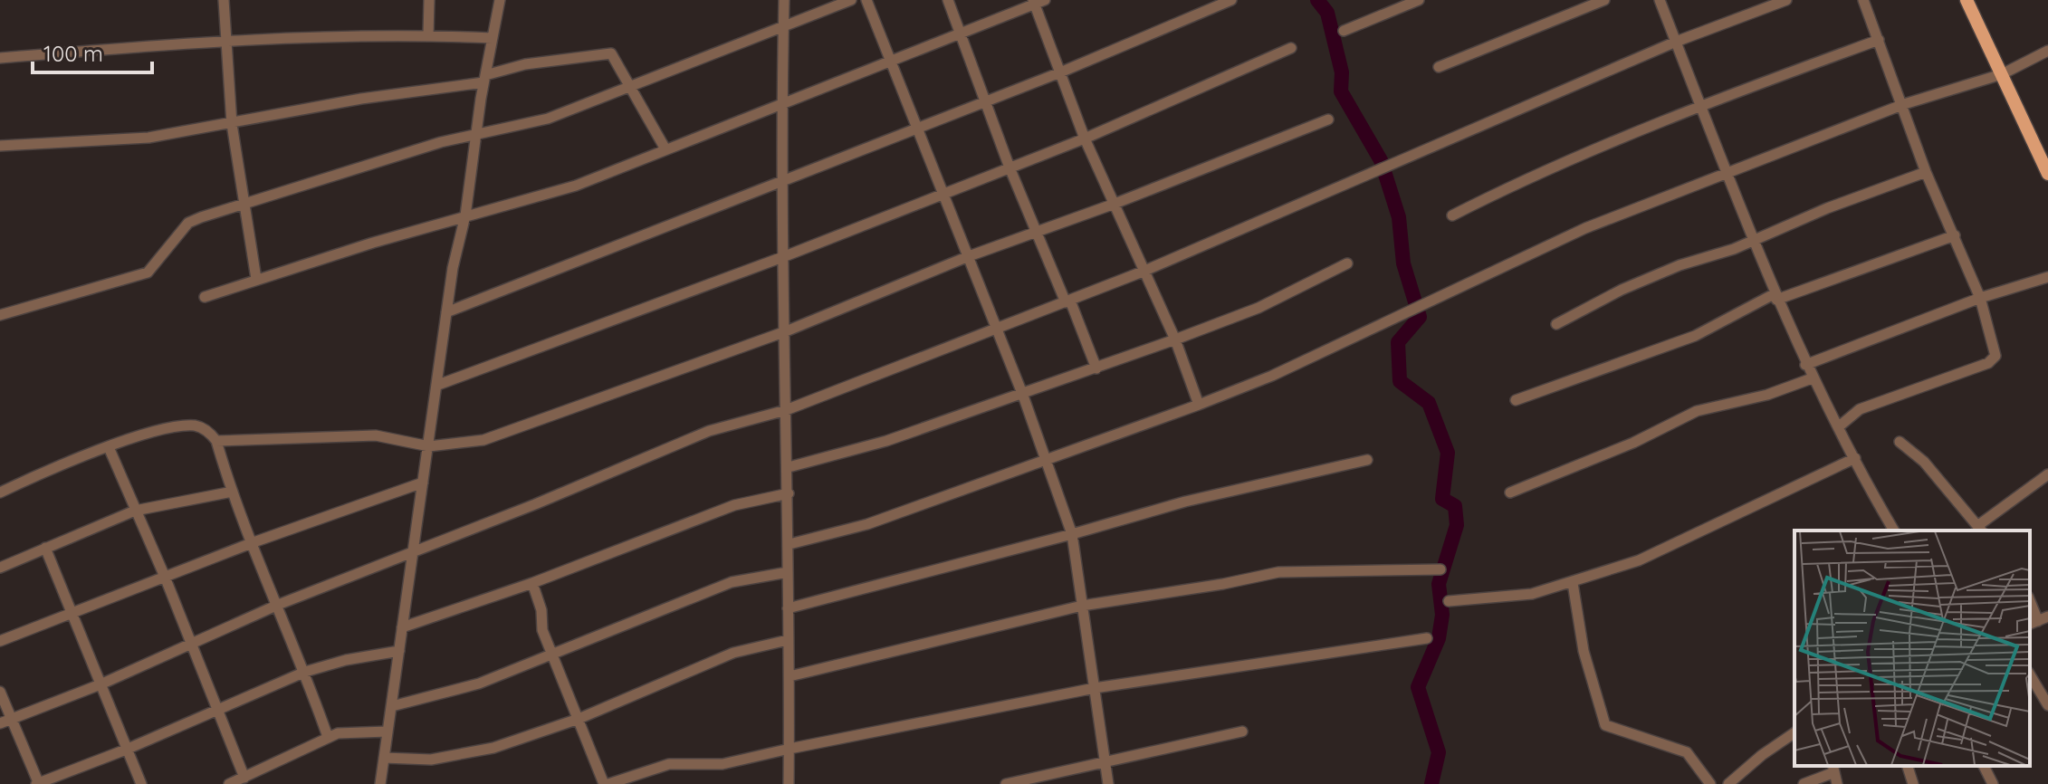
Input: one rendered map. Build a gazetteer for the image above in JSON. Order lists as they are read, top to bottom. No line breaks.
{"scale_bar":"100 m"}
